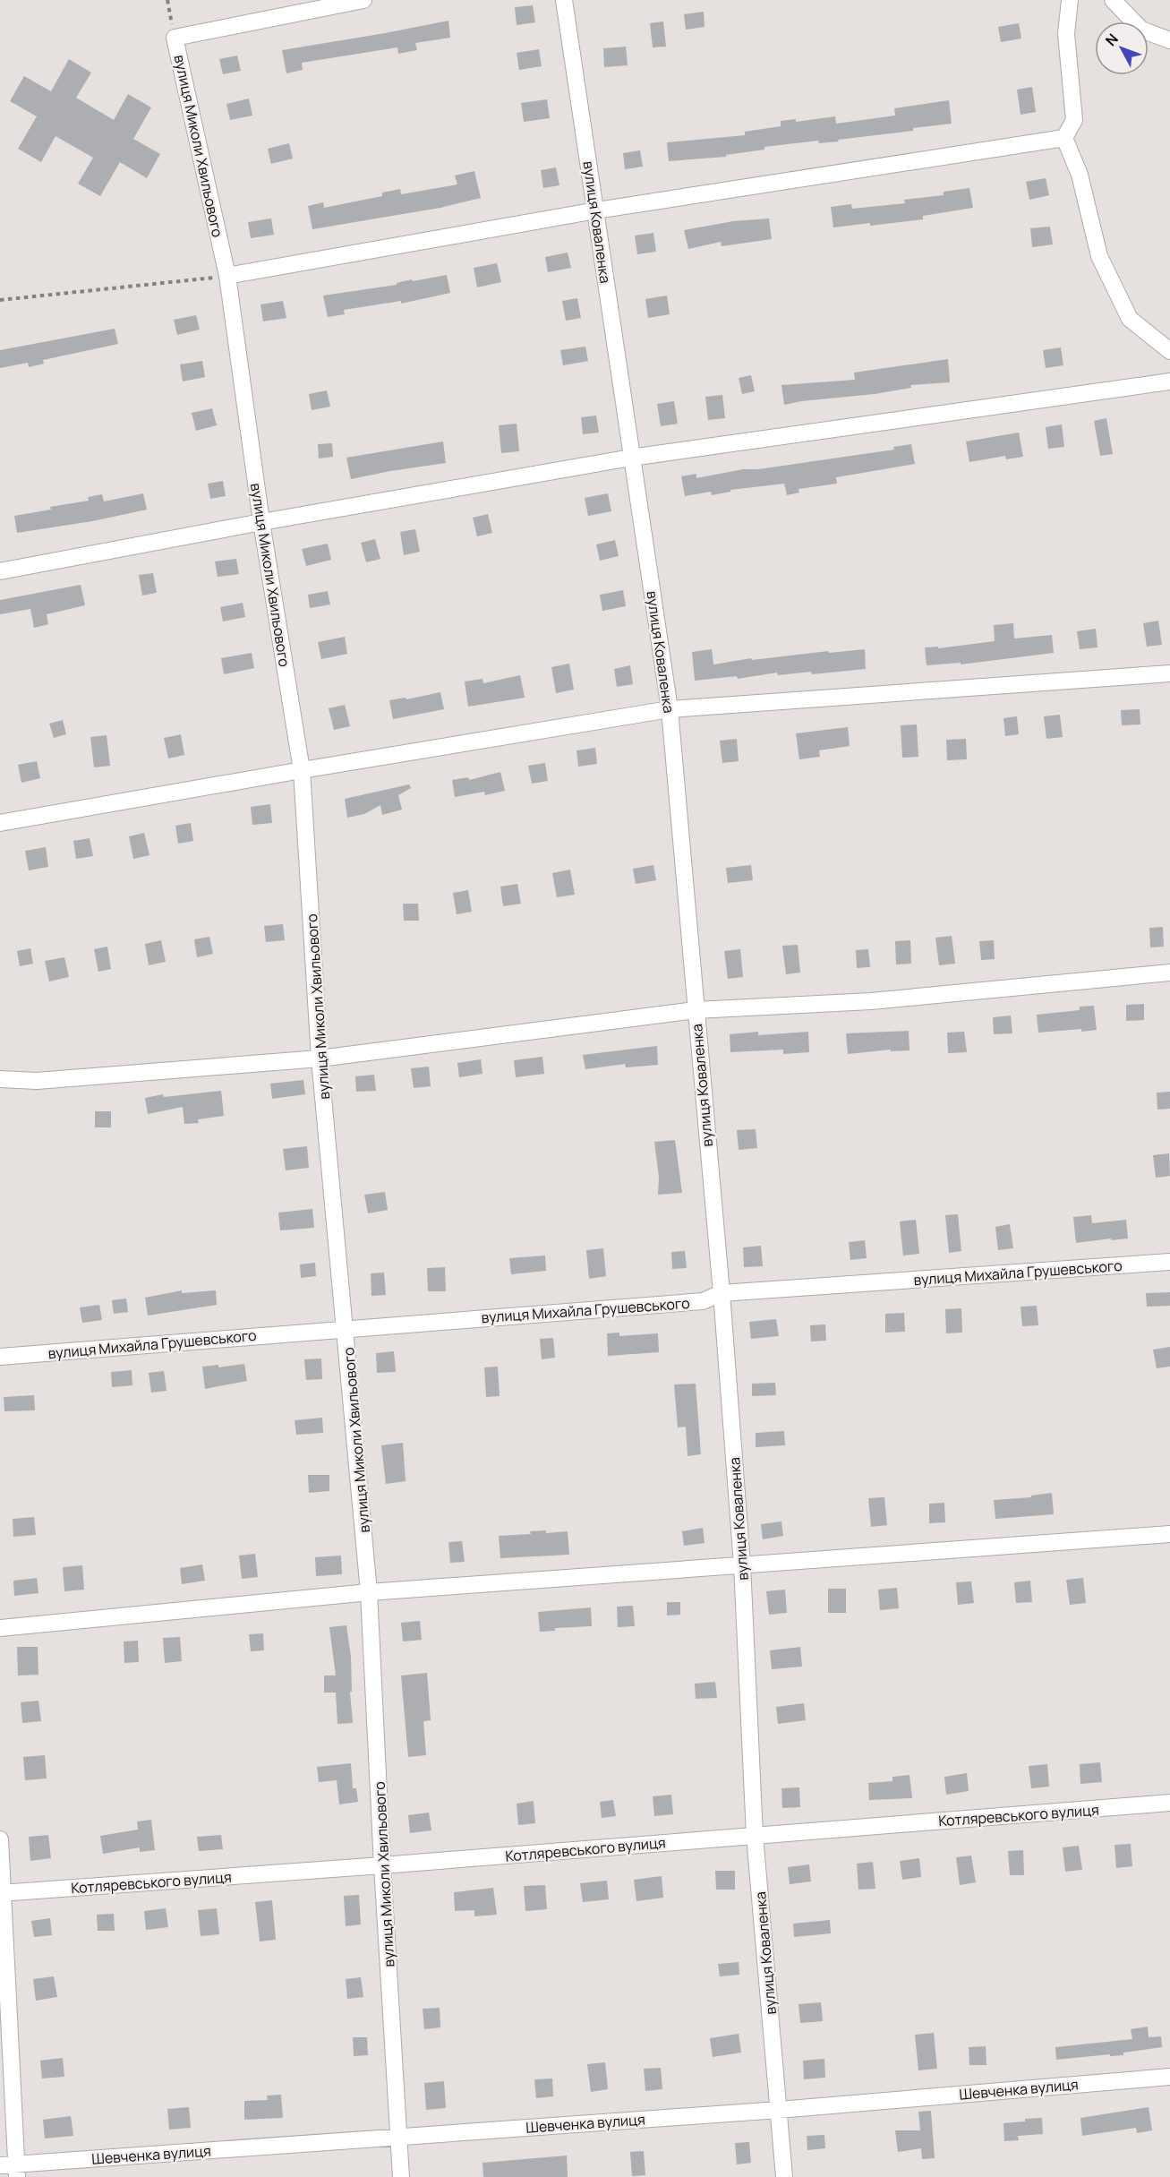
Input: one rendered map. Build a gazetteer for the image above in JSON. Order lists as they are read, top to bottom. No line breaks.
{"streets":{"street":["вулиця Миколи Хвильового","вулиця Коваленка","вулиця Михайла Грушевського","Котляревського вулиця","Шевченка вулиця"]},"crossings":[["вулиця Миколи Хвильового","вулиця Михайла Грушевського"],["вулиця Миколи Хвильового","Котляревського вулиця"],["вулиця Миколи Хвильового","Шевченка вулиця"],["вулиця Коваленка","вулиця Михайла Грушевського"],["вулиця Коваленка","Котляревського вулиця"],["вулиця Коваленка","Шевченка вулиця"]],"north":"top left"}
